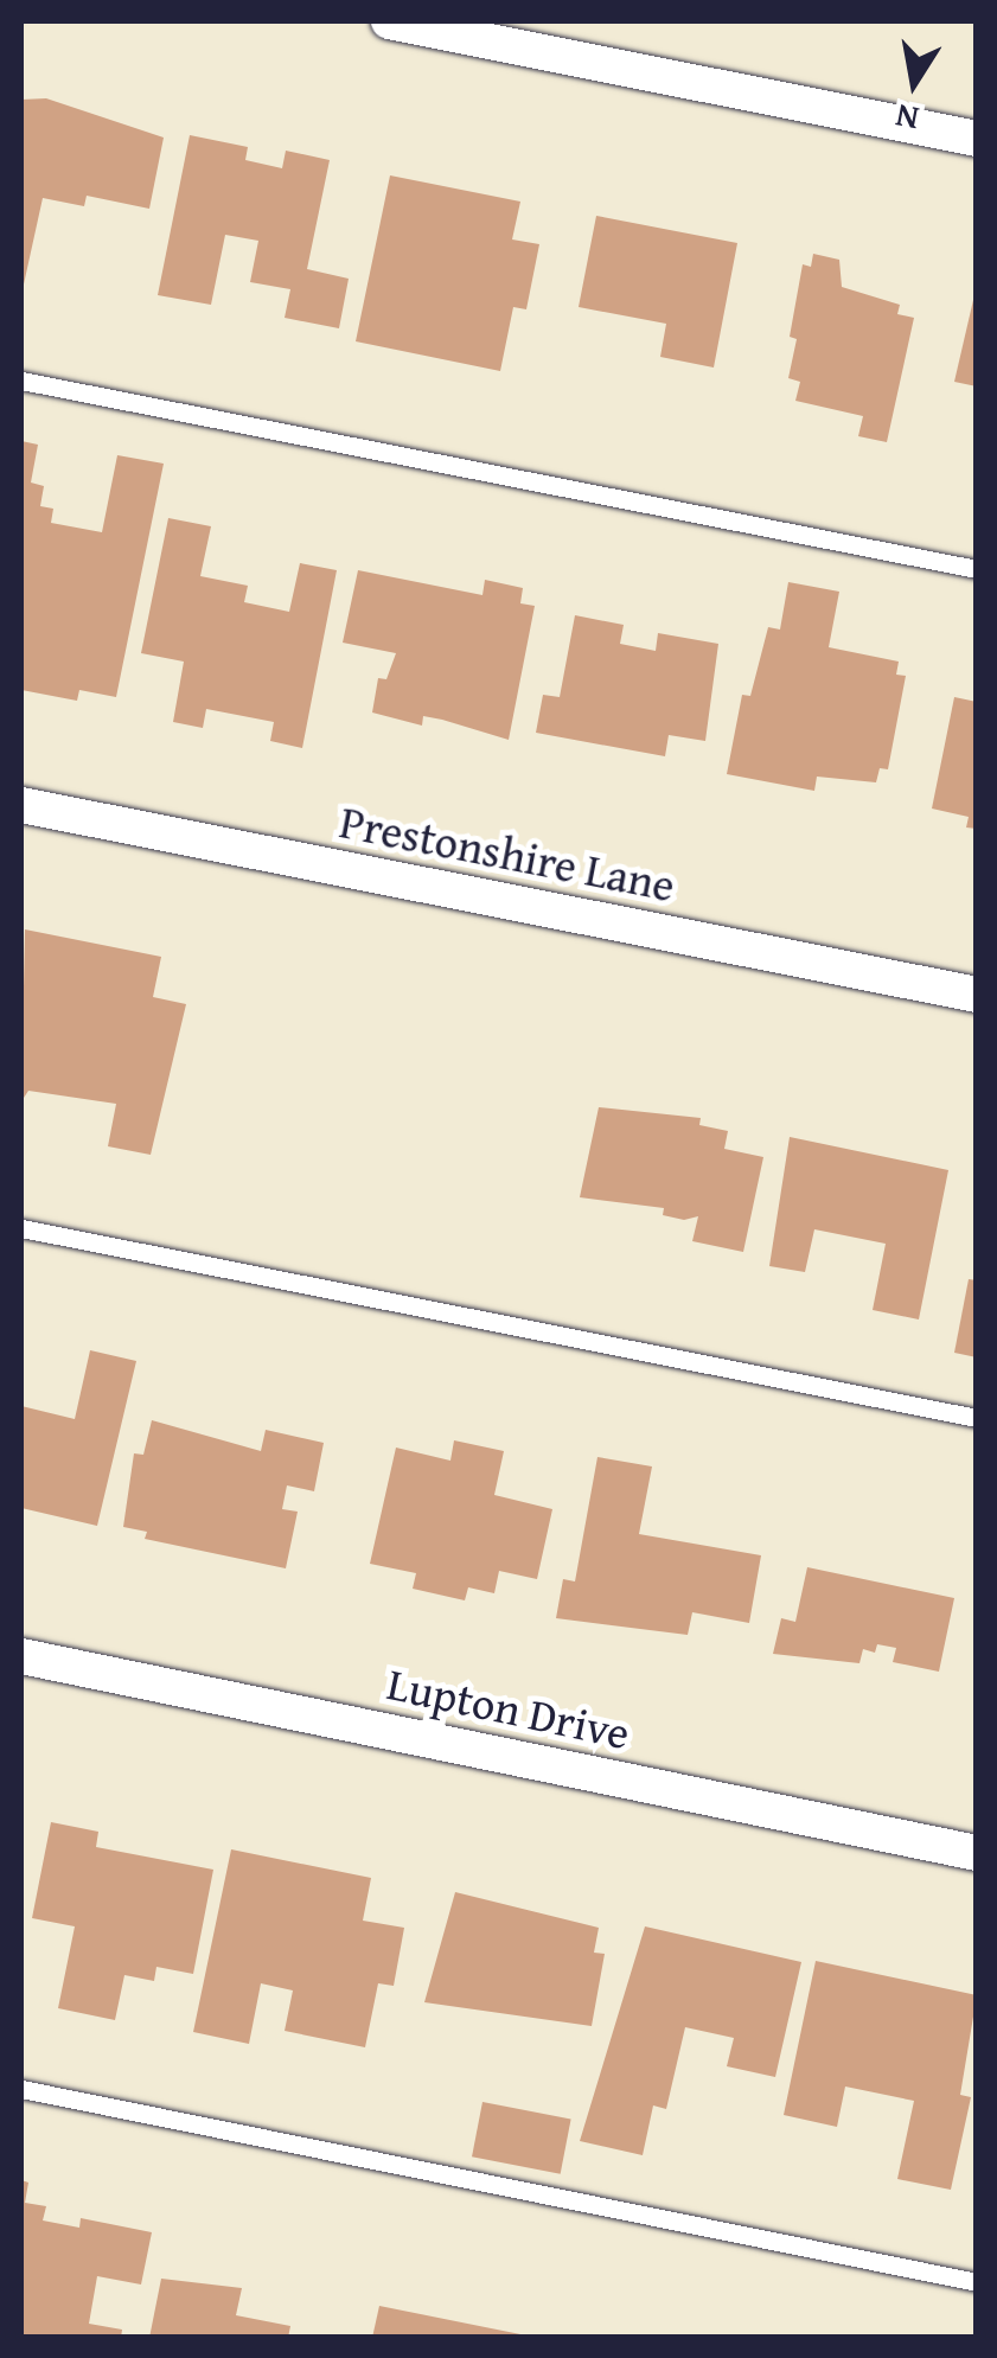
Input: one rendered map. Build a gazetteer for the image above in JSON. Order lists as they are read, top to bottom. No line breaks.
{"streets":{"street":["Prestonshire Lane","Lupton Drive"]},"north":"bottom"}
